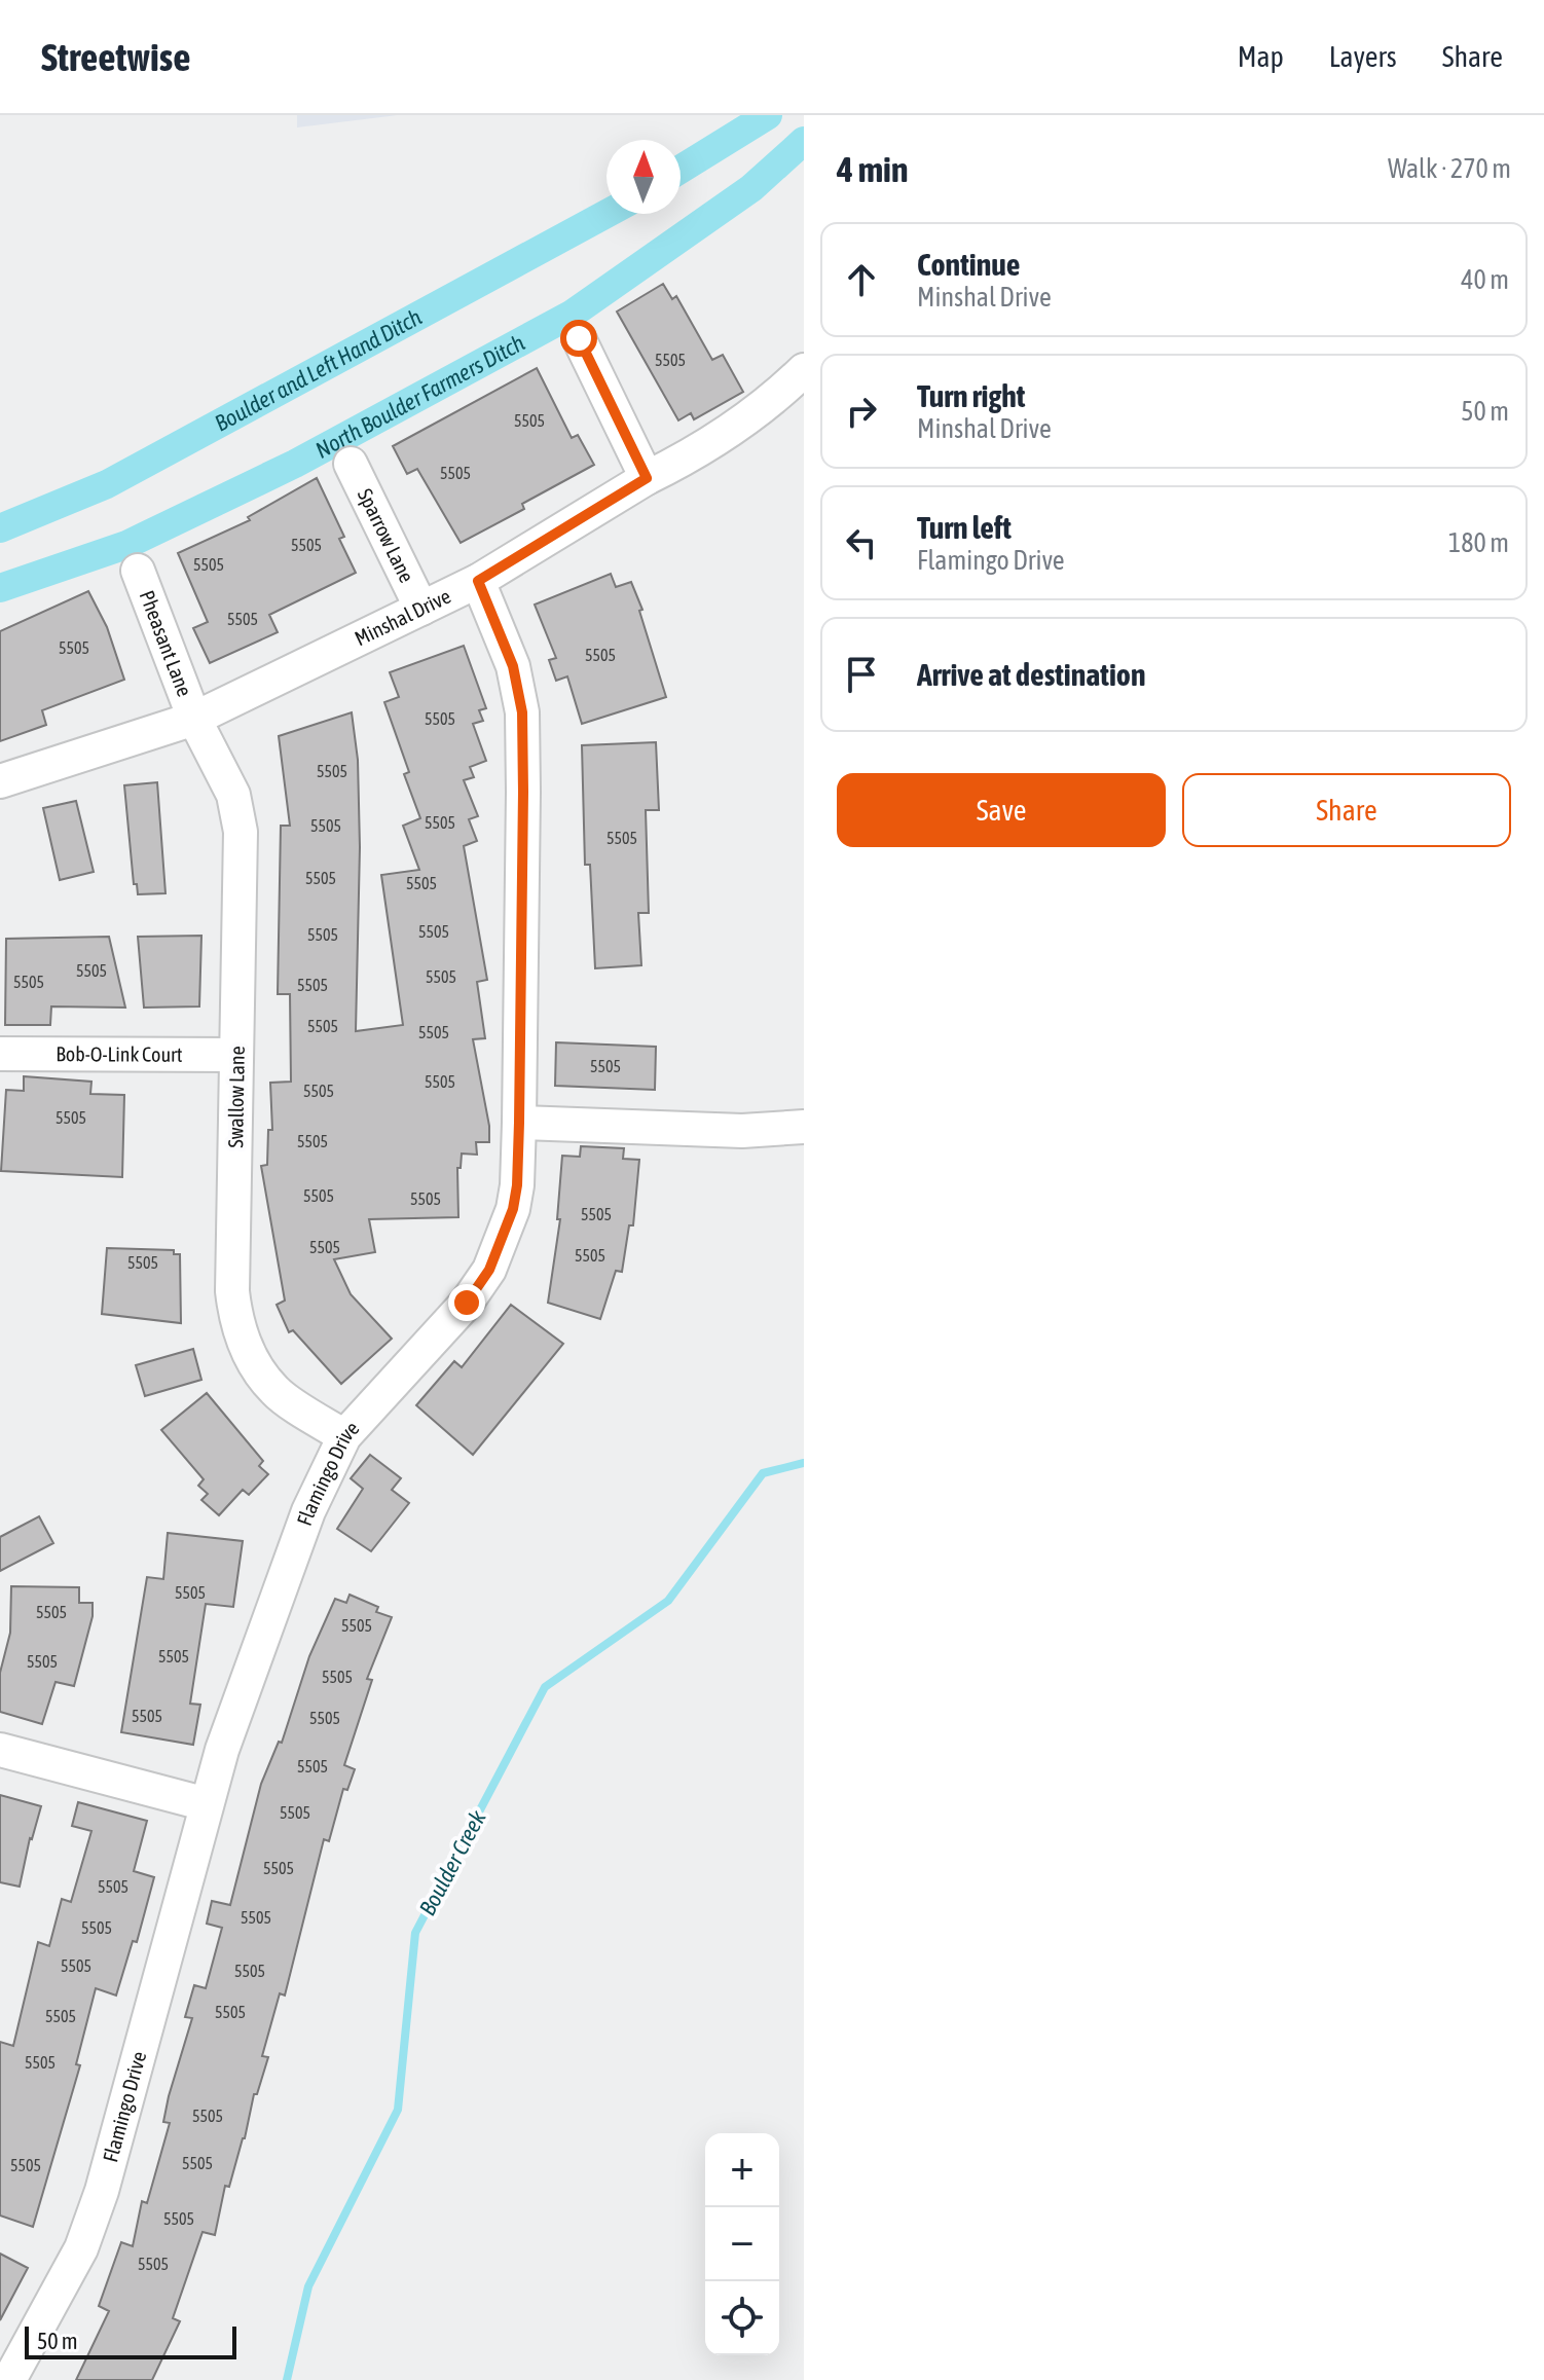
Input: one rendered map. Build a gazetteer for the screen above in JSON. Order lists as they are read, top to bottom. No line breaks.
{"streets":{"street":["Sparrow Lane","Minshal Drive","Pheasant Lane","Bob-O-Link Court","Swallow Lane","Flamingo Drive"]},"crossings":[["Sparrow Lane","Minshal Drive"],["Minshal Drive","Pheasant Lane"],["Minshal Drive","Swallow Lane"],["Minshal Drive","Flamingo Drive"],["Pheasant Lane","Swallow Lane"],["Bob-O-Link Court","Swallow Lane"],["Swallow Lane","Flamingo Drive"]],"water":["Boulder and Left Hand Ditch","North Boulder Farmers Ditch","Boulder Creek"],"house_numbers":["5505","5505","5505","5505","5505","5505","5505","5505","5505","5505","5505","5505","5505","5505","5505","5505","5505","5505","5505","5505","5505","5505","5505","5505","5505","5505","5505","5505","5505","5505","5505","5505","5505","5505","5505","5505","5505","5505","5505","5505","5505","5505","5505","5505","5505","5505","5505","5505","5505","5505","5505","5505","5505","5505","5505","5505","5505","5505"],"scale_bar":"50 m","north":"top","page":{"header":"Streetwise","nav":["Map","Layers","Share"],"heading":["4 min","Walk · 270 m"],"list":[["Continue","Minshal Drive","40 m"],["Turn right","Minshal Drive","50 m"],["Turn left","Flamingo Drive","180 m"],"Arrive at destination"],"buttons":["Save","Share"],"map_buttons":["+","−"],"scale":"50 m"}}
